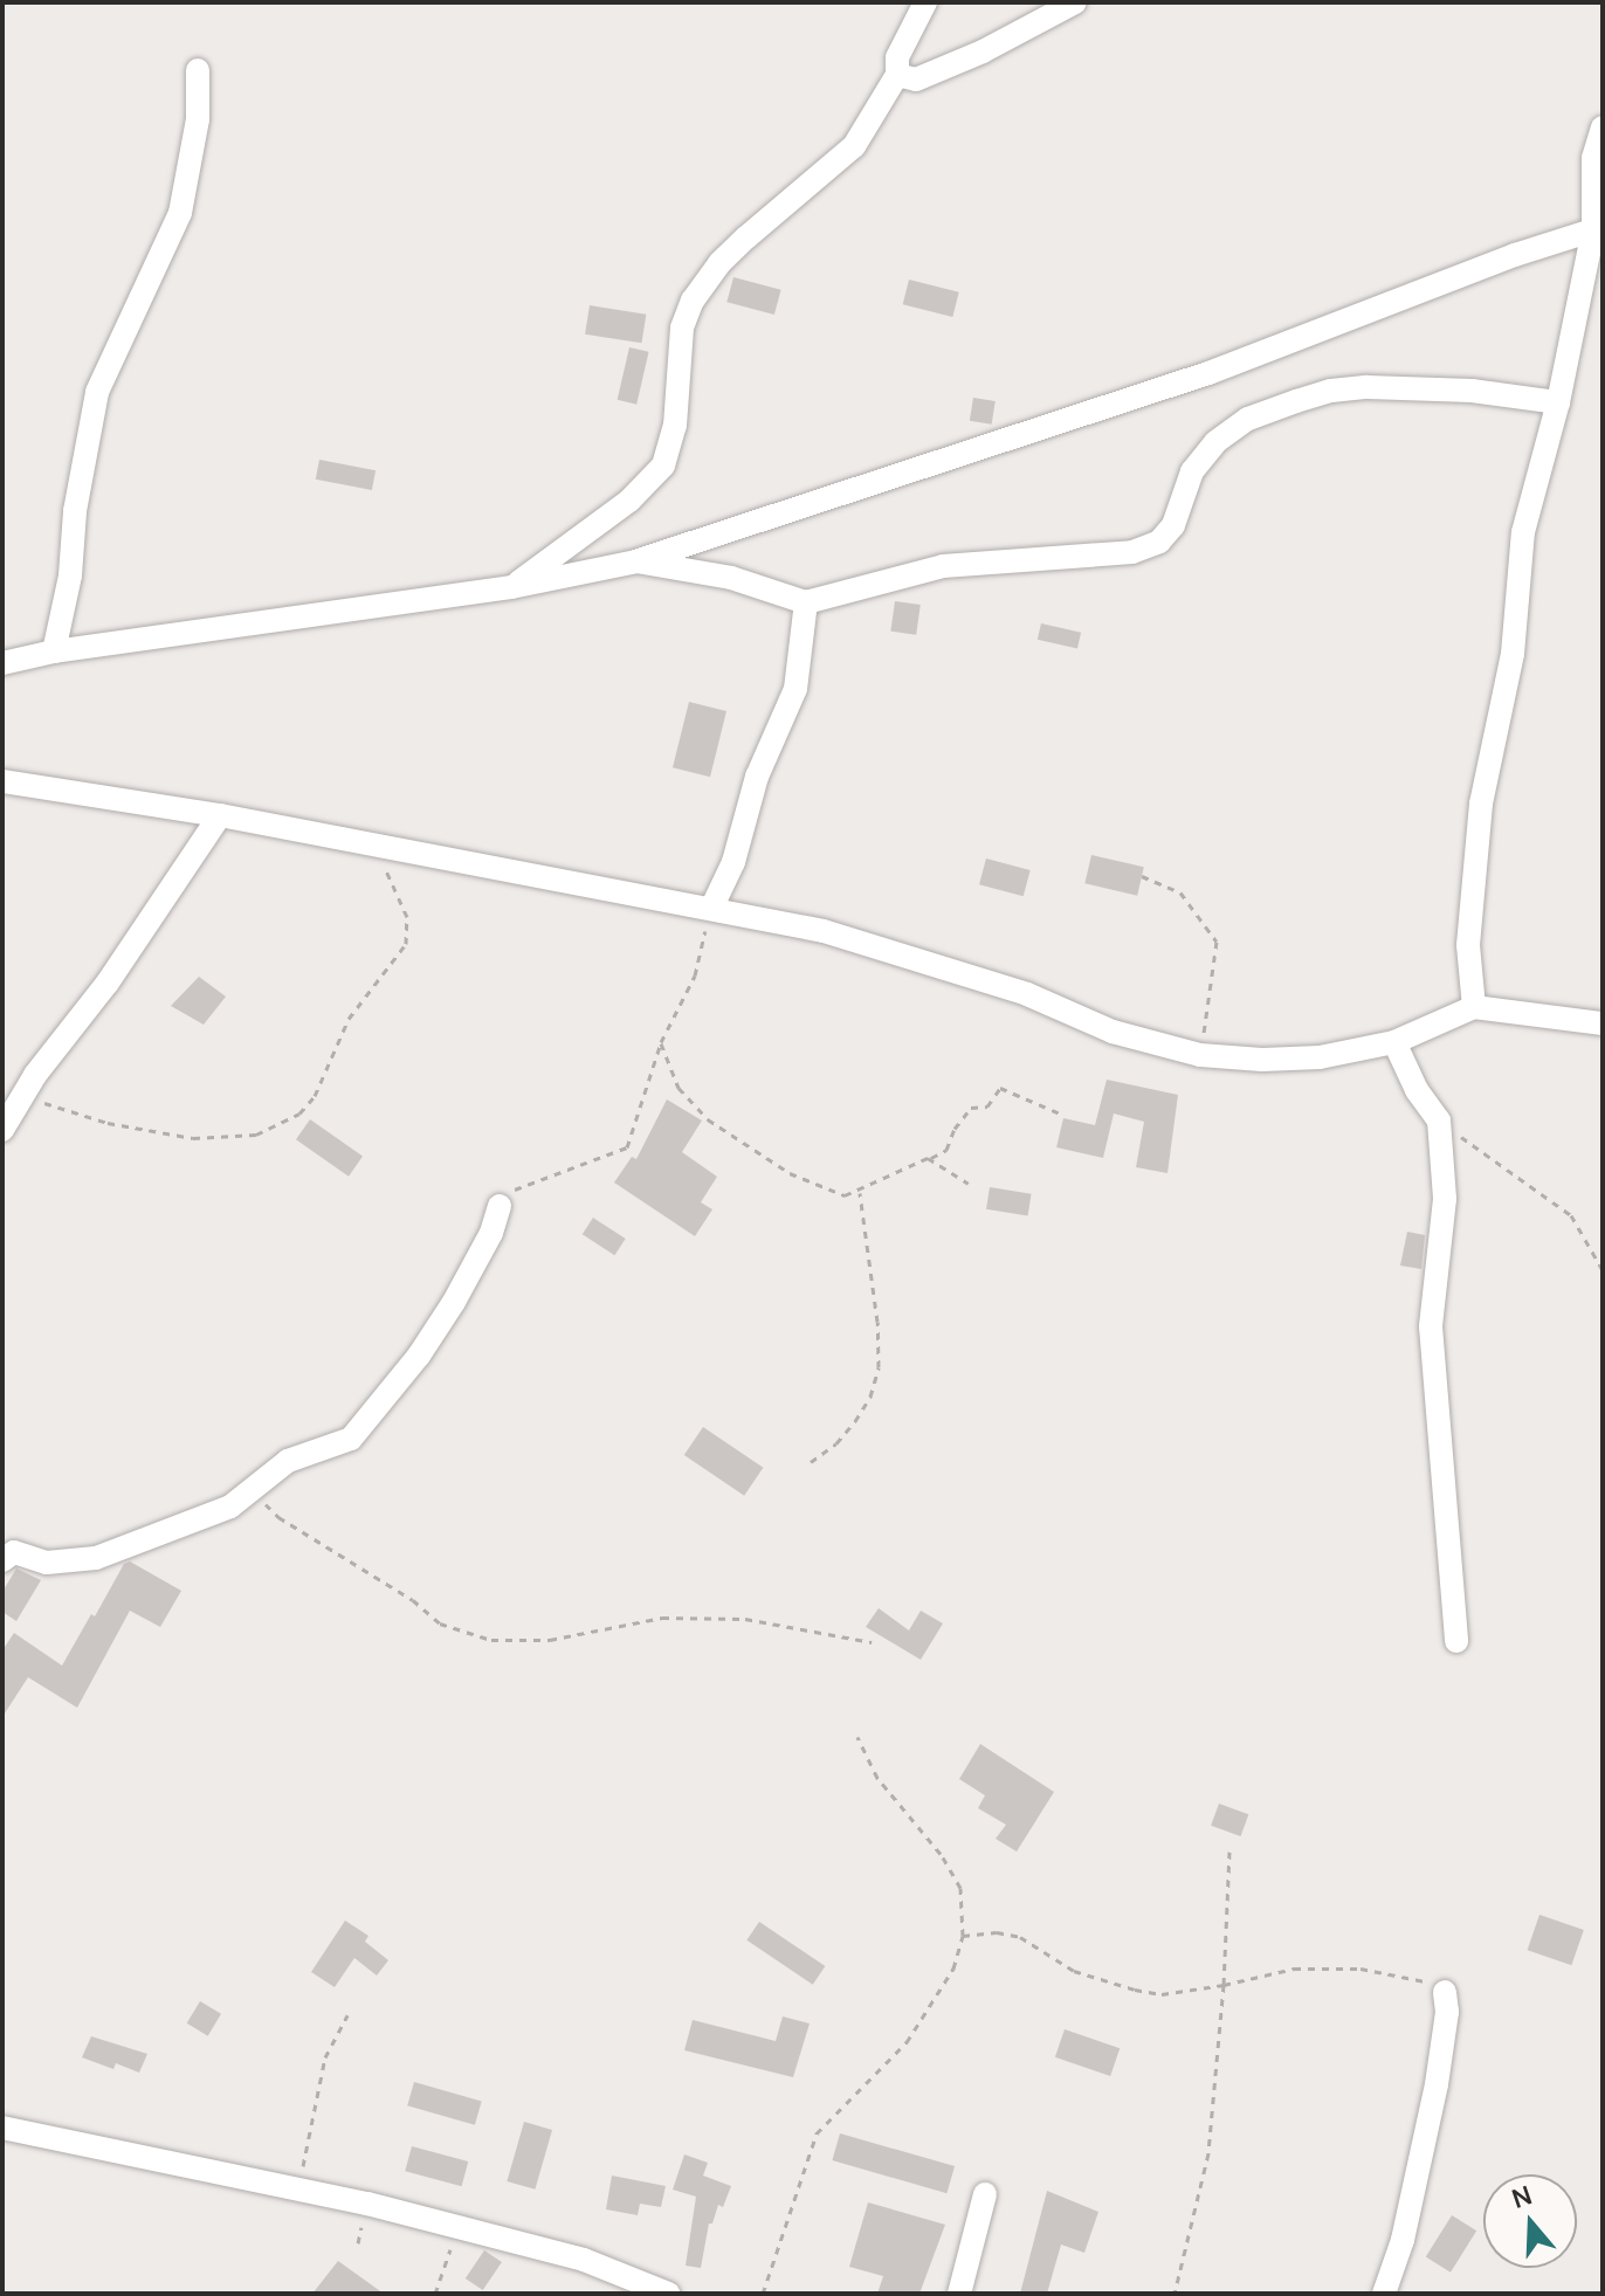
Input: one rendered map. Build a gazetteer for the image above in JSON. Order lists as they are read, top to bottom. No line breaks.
{"north":"top"}
